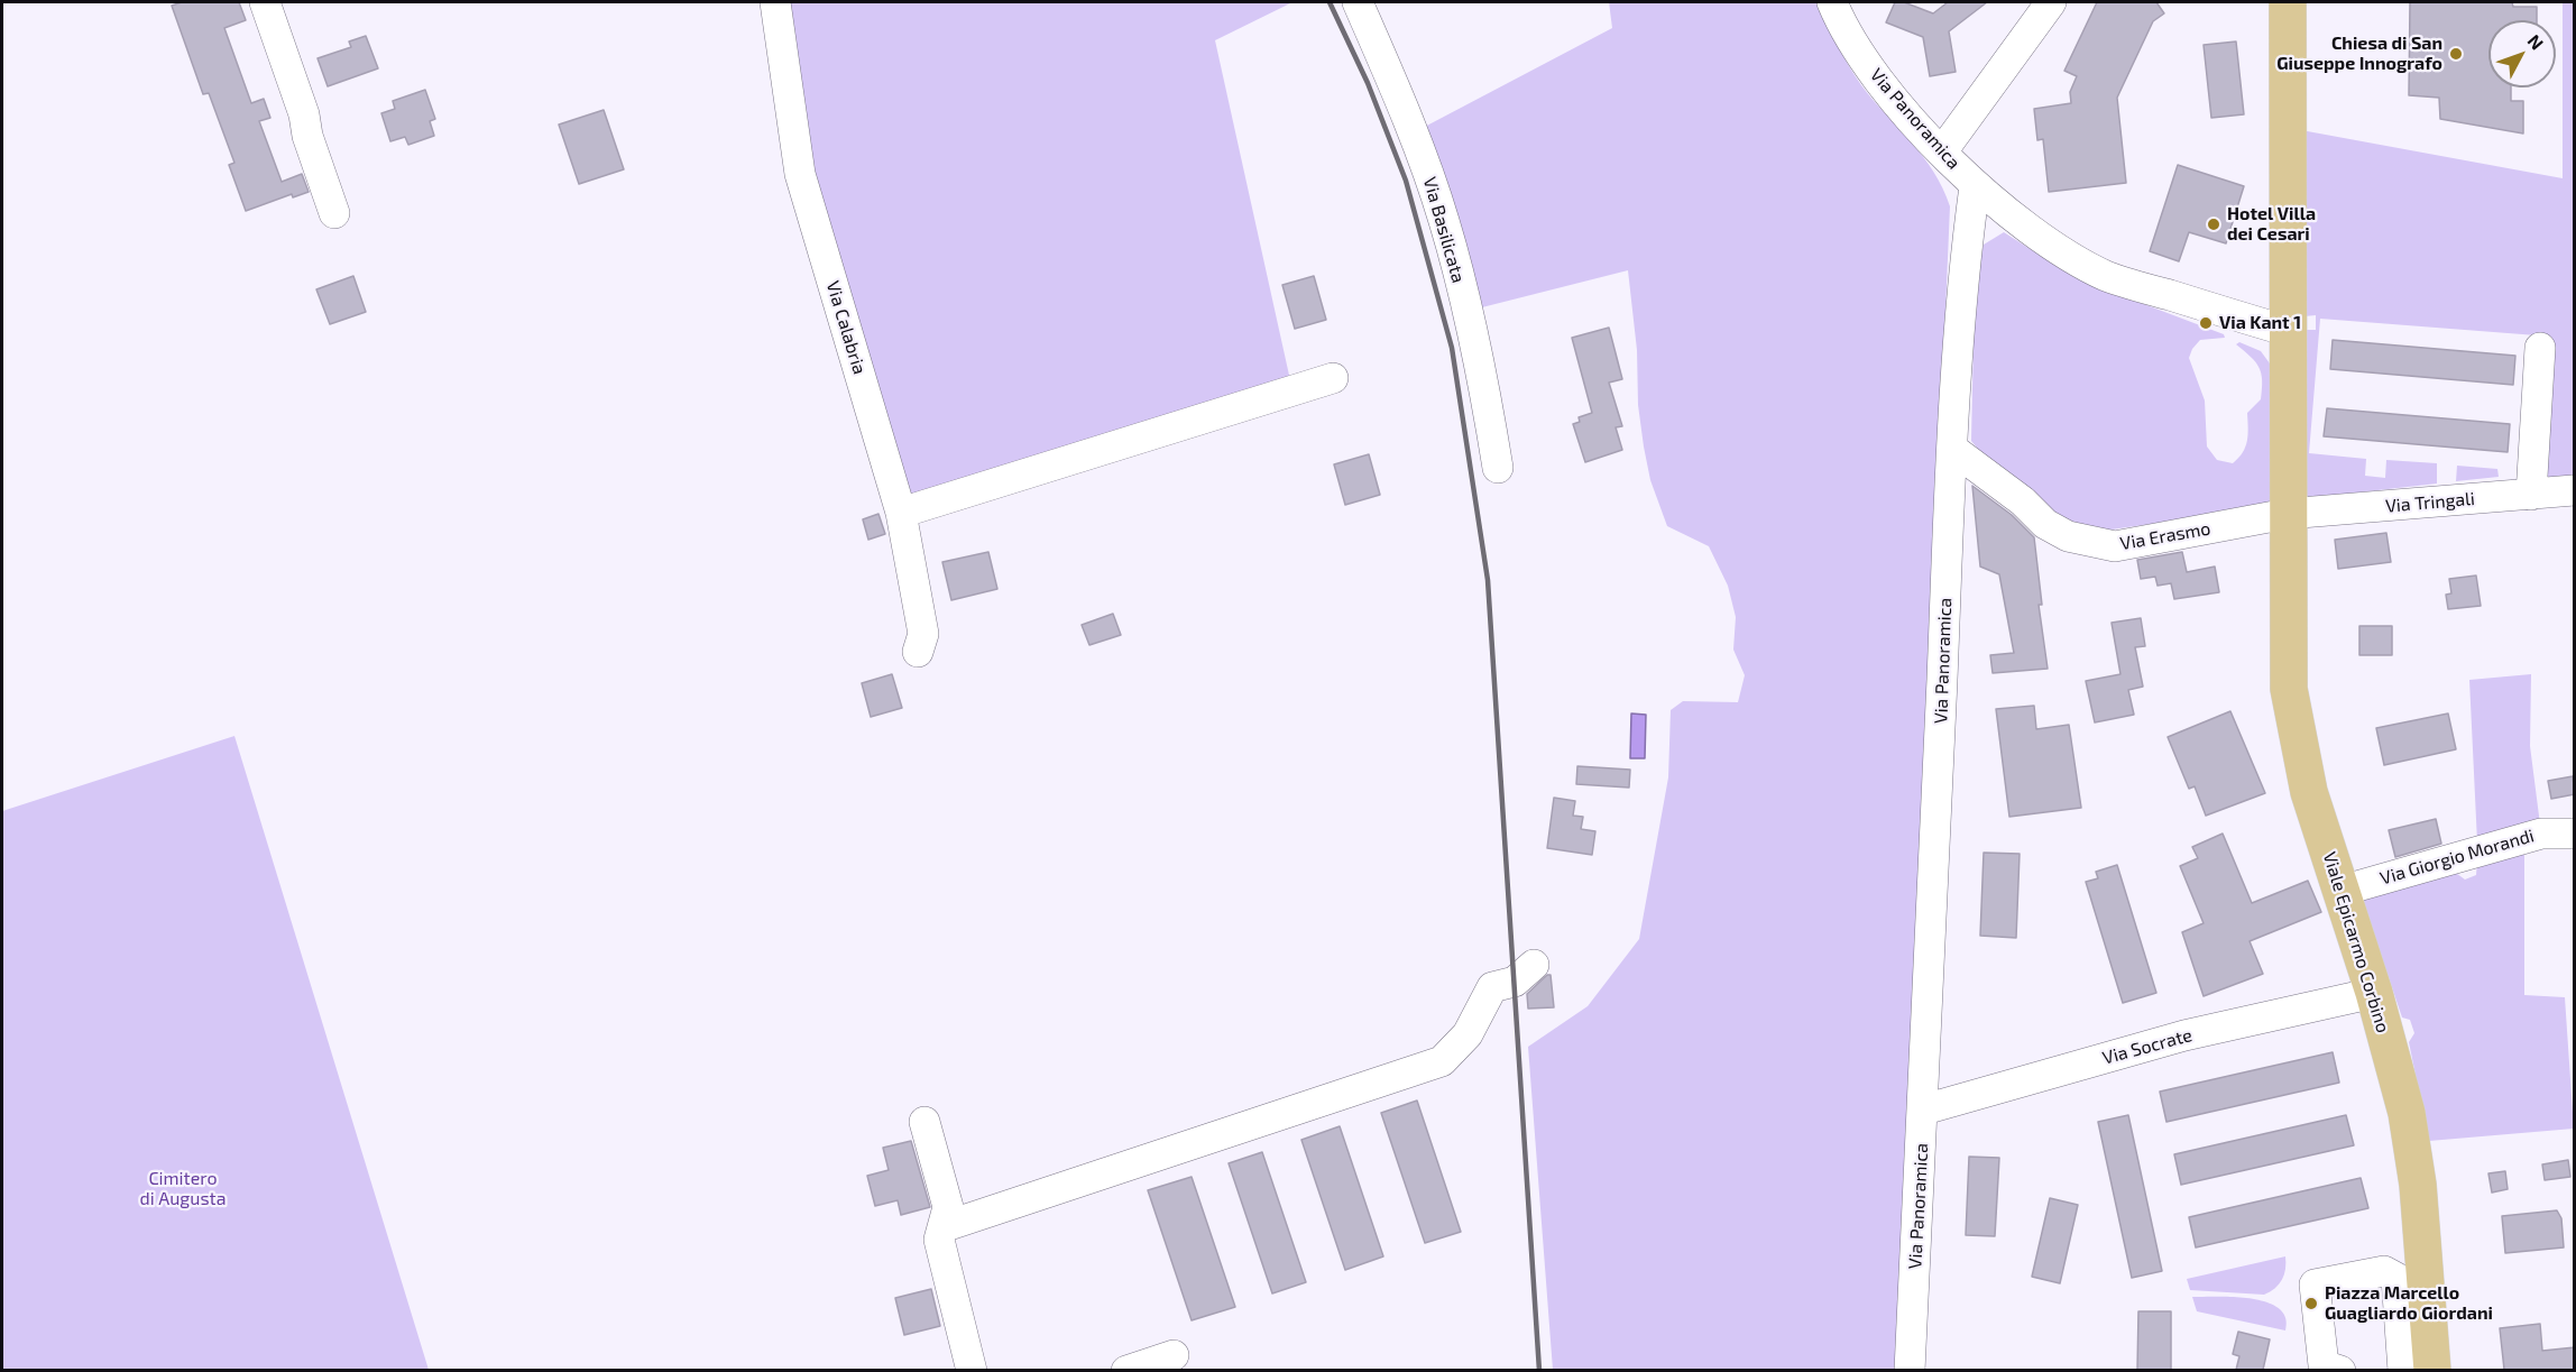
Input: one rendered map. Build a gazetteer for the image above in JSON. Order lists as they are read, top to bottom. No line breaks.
{"streets":{"main road":["Viale Epicarmo Corbino"],"street":["Via Panoramica","Via Basilicata","Via Calabria","Via Tringali","Via Erasmo","Via Giorgio Morandi","Via Socrate"]},"crossings":[["Via Panoramica","Via Erasmo"],["Via Panoramica","Via Socrate"],["Via Tringali","Via Erasmo"],["Via Tringali","Viale Epicarmo Corbino"],["Via Erasmo","Viale Epicarmo Corbino"],["Via Giorgio Morandi","Viale Epicarmo Corbino"],["Viale Epicarmo Corbino","Via Socrate"]],"parks":["Cimitero di Augusta"],"places":["Chiesa di San Giuseppe Innografo","Hotel Villa dei Cesari","Via Kant 1","Piazza Marcello Guagliardo Giordani"],"north":"top right"}
